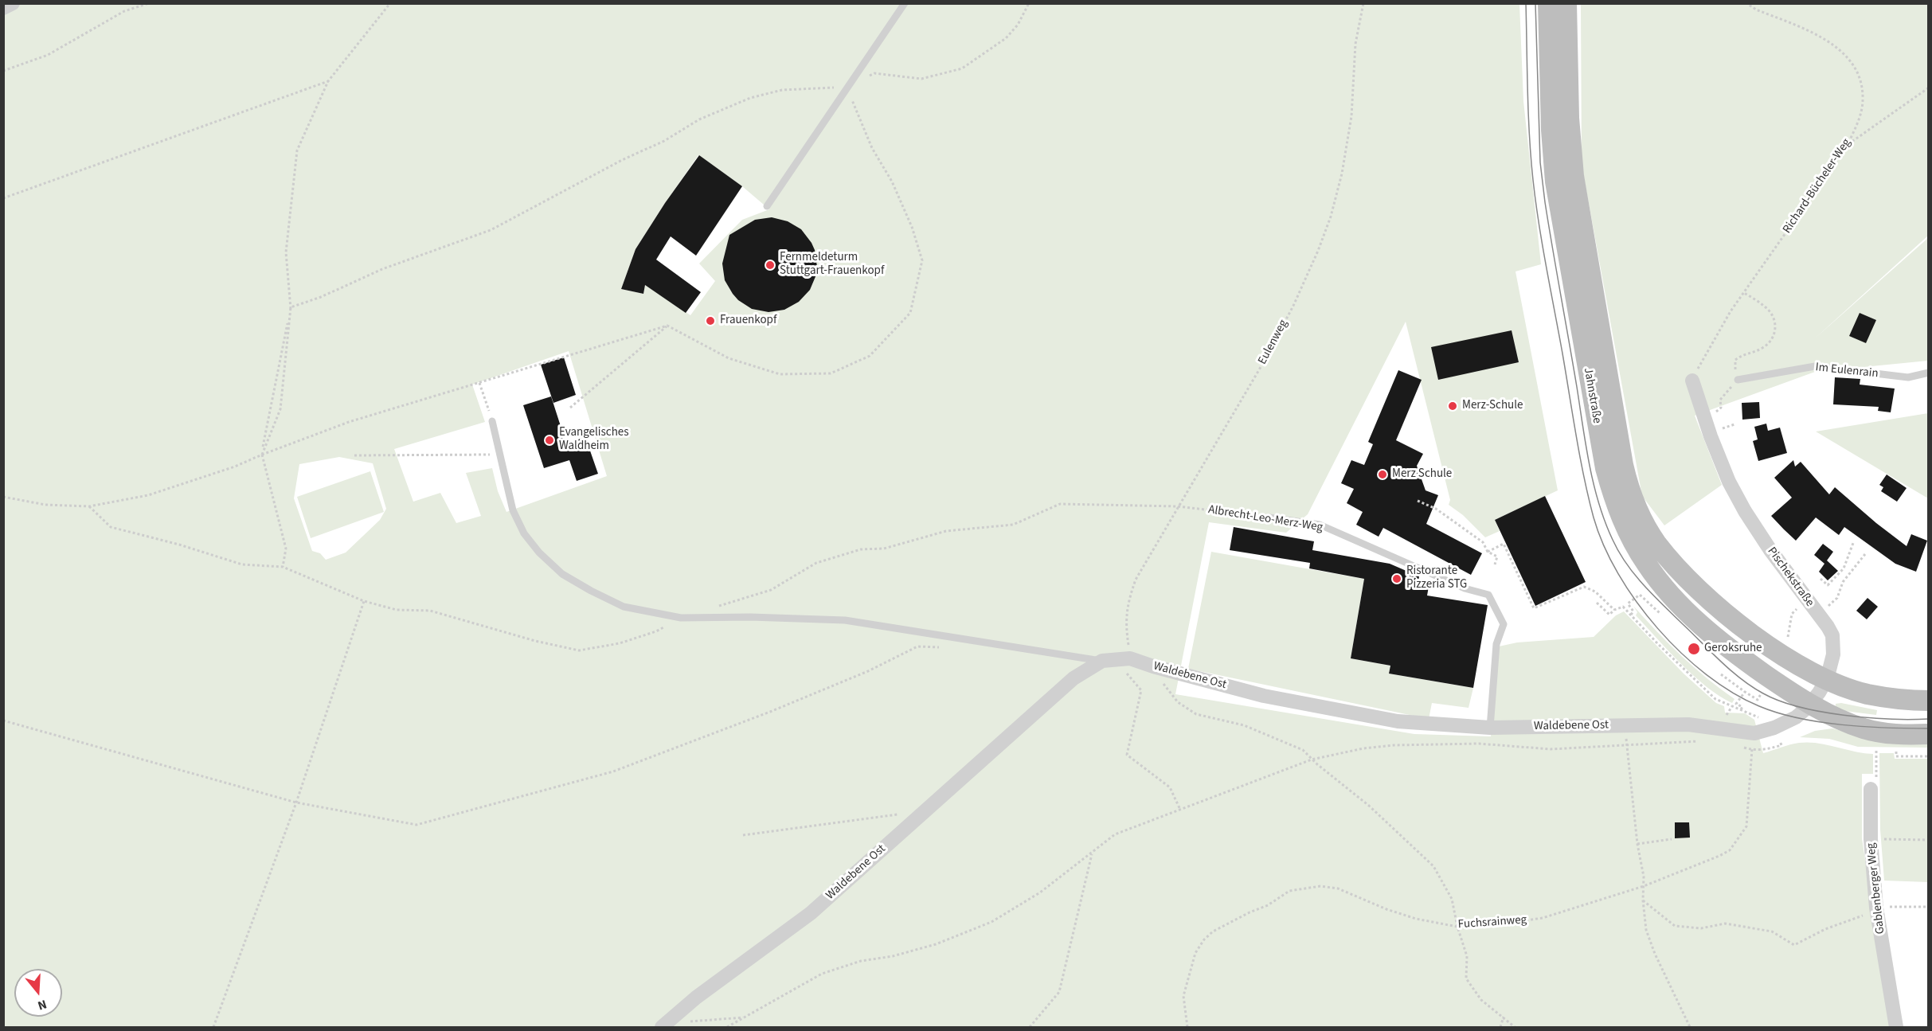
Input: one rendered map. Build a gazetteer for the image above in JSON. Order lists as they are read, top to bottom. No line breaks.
{"streets":{"main road":["Jahnstraße"],"street":["Pischekstraße","Waldebene Ost","Gablenberger Weg"],"lane":["Im Eulenrain","Albrecht-Leo-Merz-Weg"],"path":["Richard-Bücheler-Weg","Eulenweg","Fuchsrainweg"]},"crossings":[["Richard-Bücheler-Weg","Pischekstraße"],["Eulenweg","Albrecht-Leo-Merz-Weg"],["Eulenweg","Waldebene Ost"],["Jahnstraße","Pischekstraße"],["Jahnstraße","Waldebene Ost"],["Albrecht-Leo-Merz-Weg","Waldebene Ost"],["Pischekstraße","Waldebene Ost"],["Waldebene Ost","Fuchsrainweg"]],"places":["Fernmeldeturm Stuttgart-Frauenkopf","Frauenkopf","Merz-Schule","Evangelisches Waldheim","Merz Schule","Ristorante Pizzeria STG","Geroksruhe"],"north":"bottom"}
